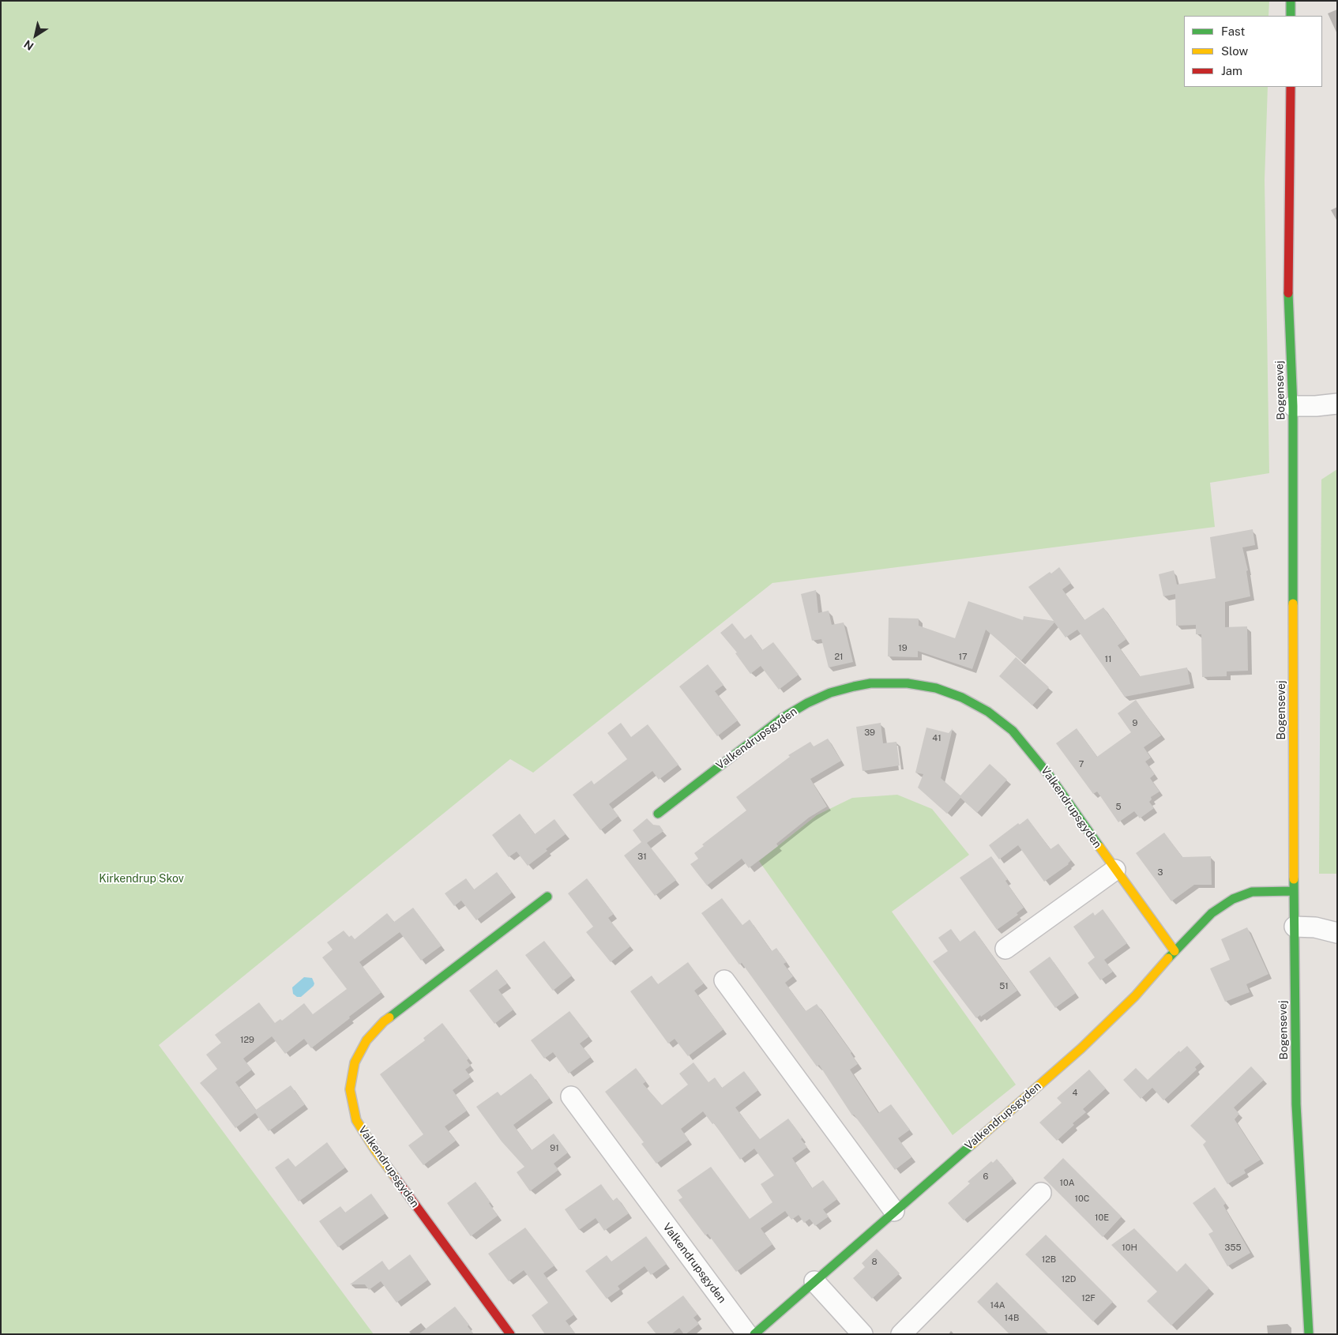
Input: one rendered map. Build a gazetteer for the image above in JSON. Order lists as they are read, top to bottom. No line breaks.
{"streets":{"street":["Bogensevej","Valkendrupsgyden"]},"crossings":[["Bogensevej","Valkendrupsgyden"]],"parks":["Kirkendrup Skov"],"house_numbers":["19","21","17","11","9","39","41","7","5","31","3","51","129","4","91","6","10A","10C","10E","10H","355","12B","8","12D","12F","14A","14B"],"legend":["Fast","Slow","Jam"],"north":"bottom left"}
